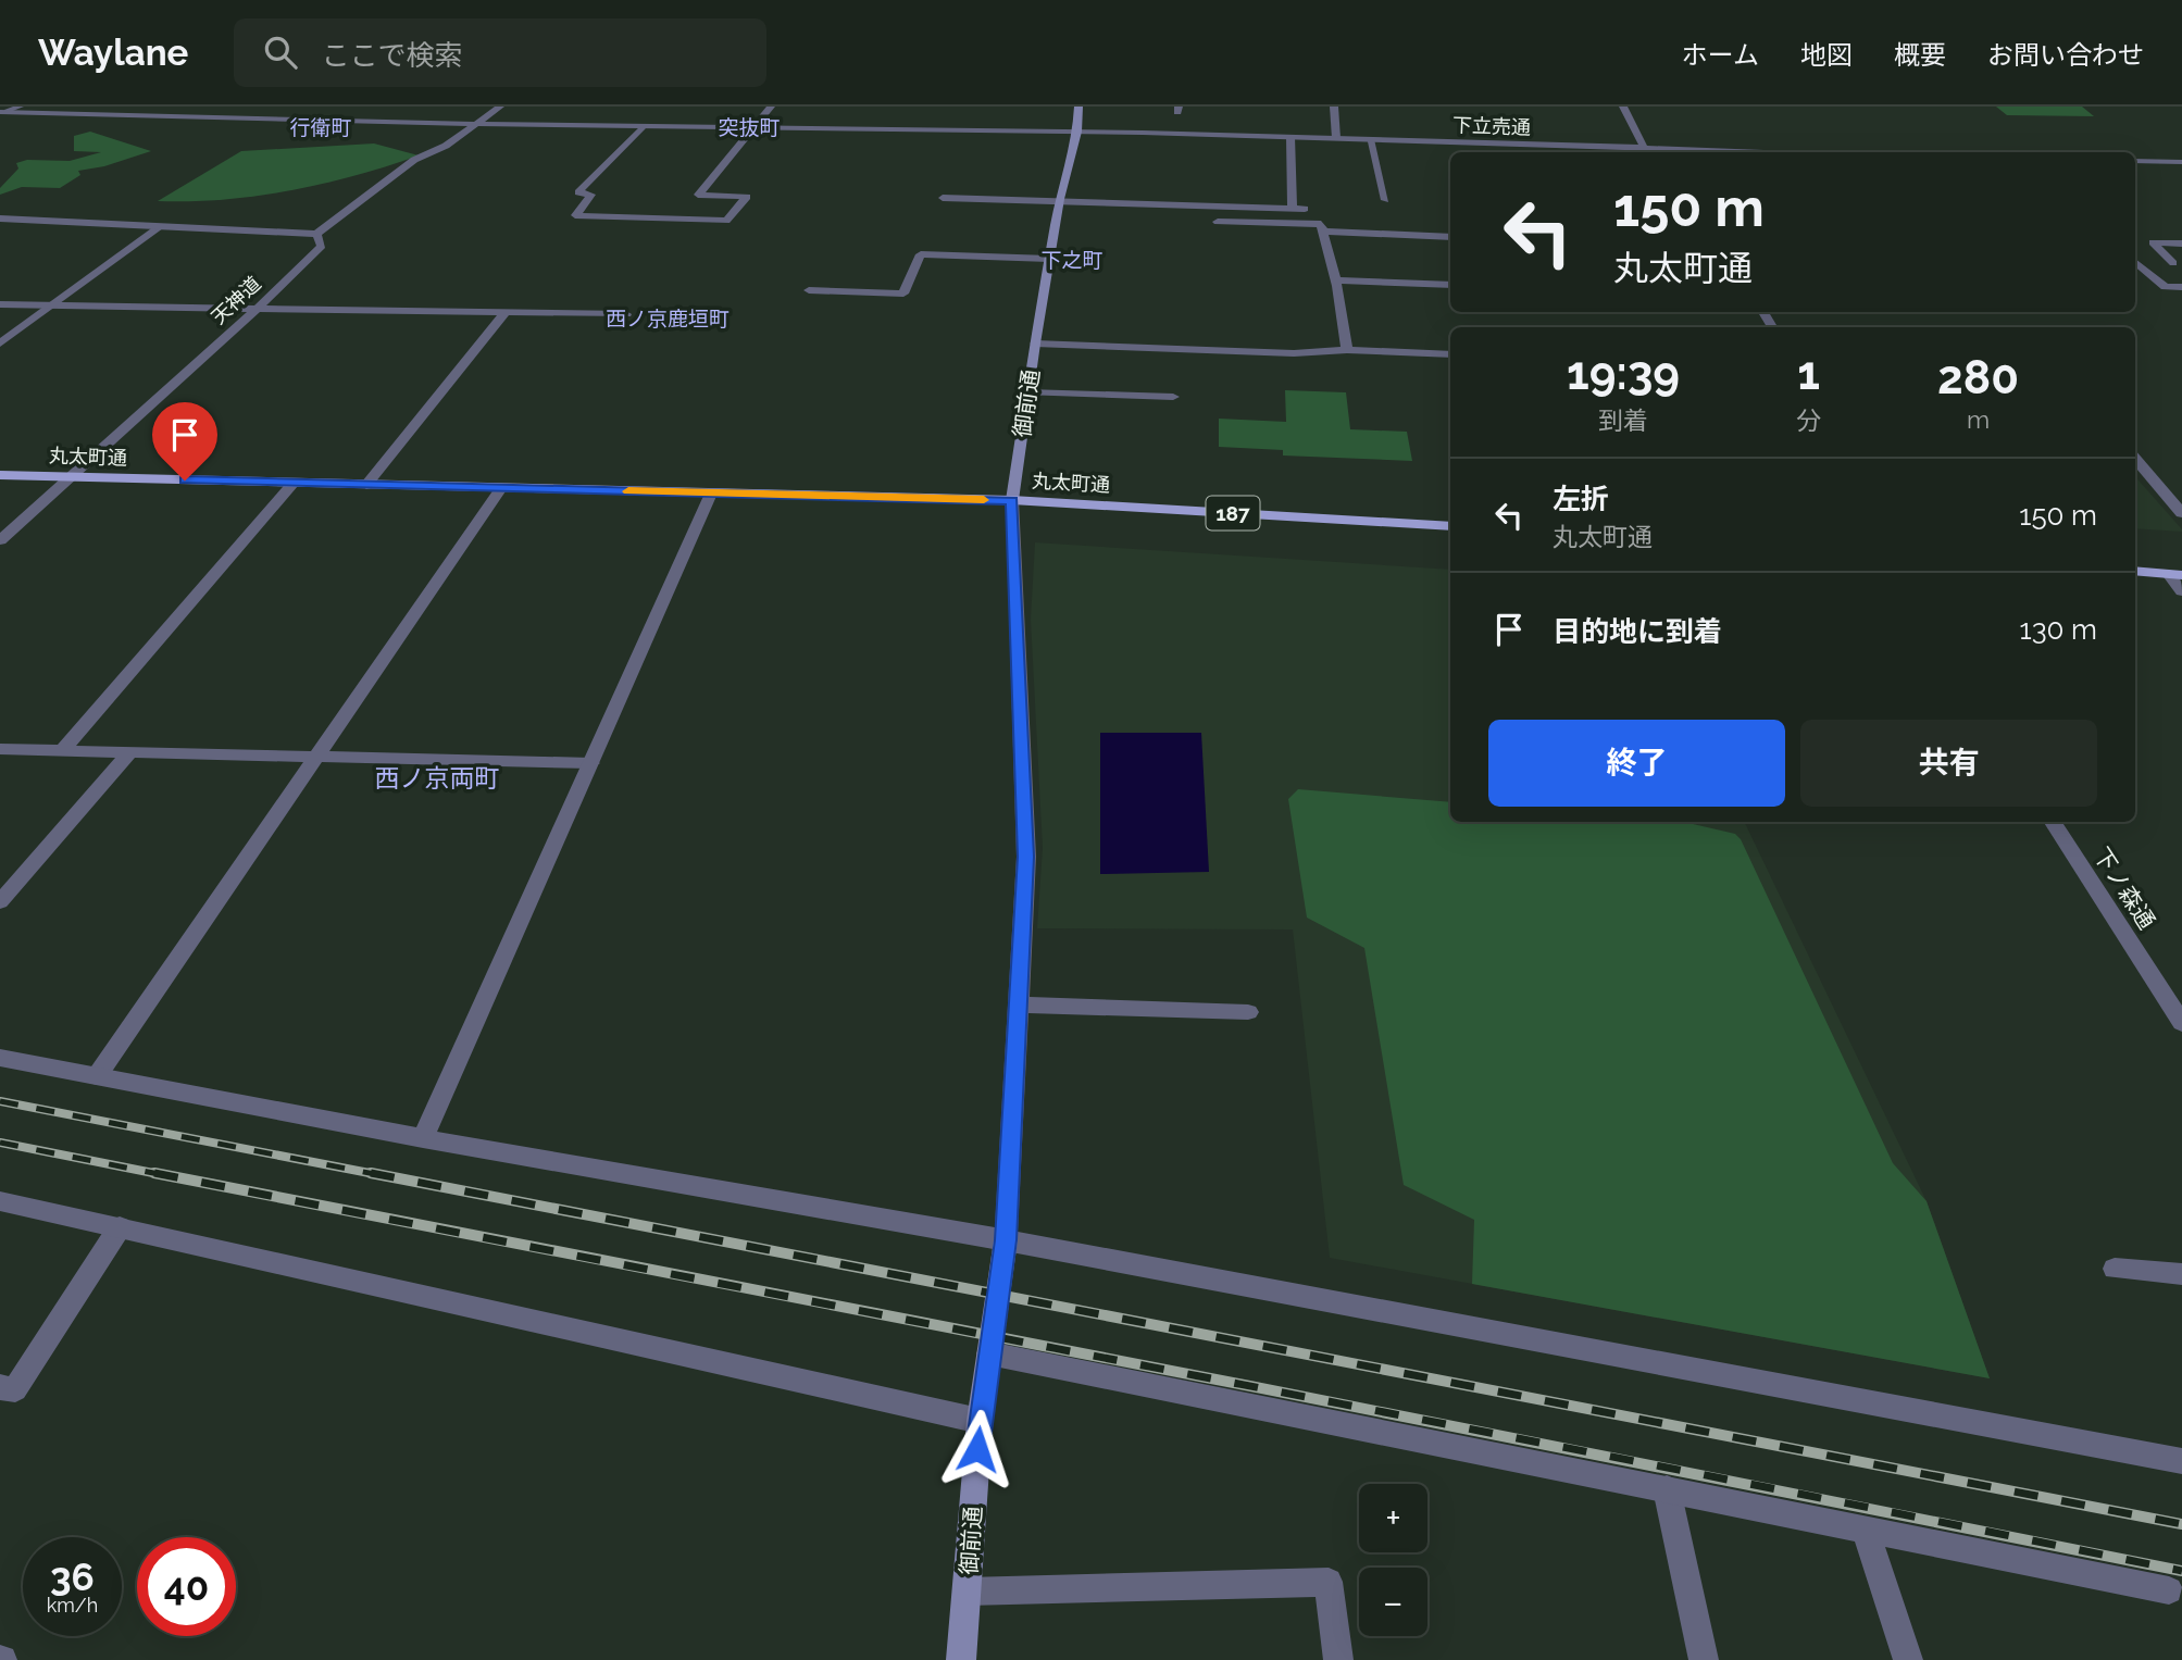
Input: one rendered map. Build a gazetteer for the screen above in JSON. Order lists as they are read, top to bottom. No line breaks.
{"streets":{"main road":["丸太町通","187"],"street":["下立売通","天神道","御前通","下ノ森通"]},"crossings":[["下立売通","御前通"],["天神道","丸太町通"],["御前通","丸太町通"]],"districts":["行衛町","突抜町","下之町","西ノ京鹿垣町","西ノ京両町"],"page":{"header":"Waylane","search":"ここで検索","nav":["ホーム","地図","概要","お問い合わせ"],"turn":["150 m","丸太町通"],"eta":["19:39","到着","1","分","280","m"],"list":[{"name":"左折","note":"丸太町通","value":"150 m"},{"name":"目的地に到着","value":"130 m"}],"buttons":["終了","共有"],"map_buttons":["+","−"],"speed":"36 km/h","limit":"40"}}
